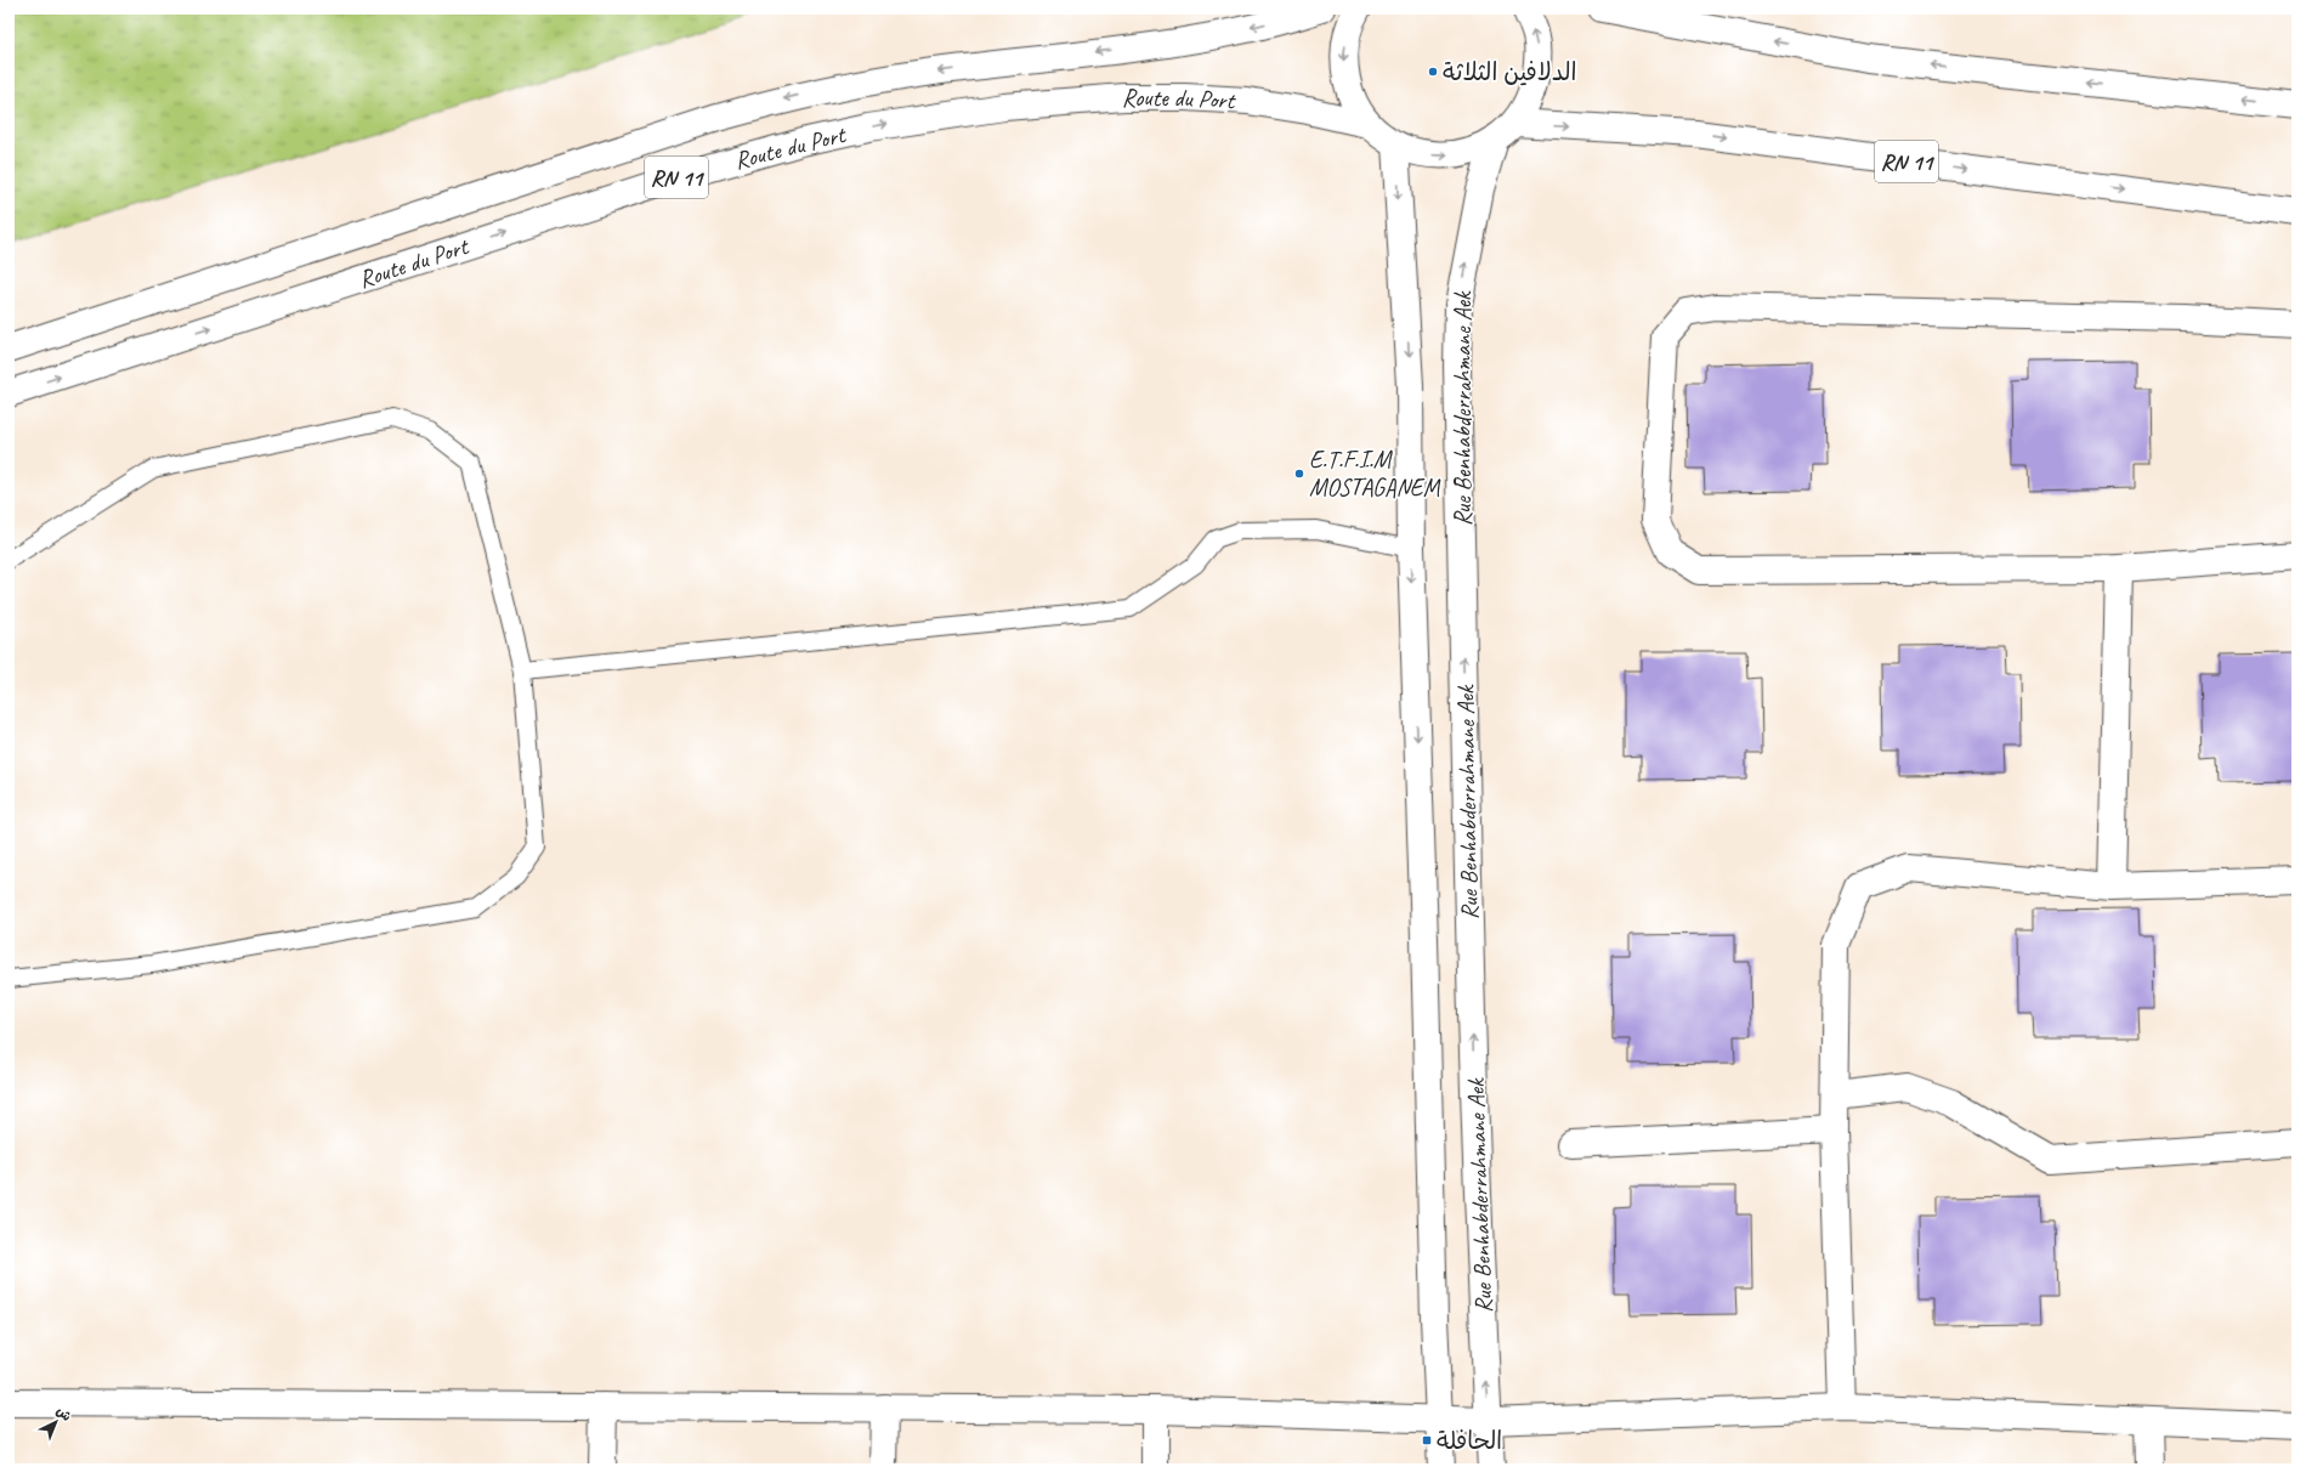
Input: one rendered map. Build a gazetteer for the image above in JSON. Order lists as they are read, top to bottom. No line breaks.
{"streets":{"main road":["Route du Port","RN 11","Rue Benhabderrahmane Aek"]},"places":{"other":["الدلافين الثلاثة","E.T.F.I.M MOSTAGANEM"],"transit":["الحافلة"]},"north":"top right"}
